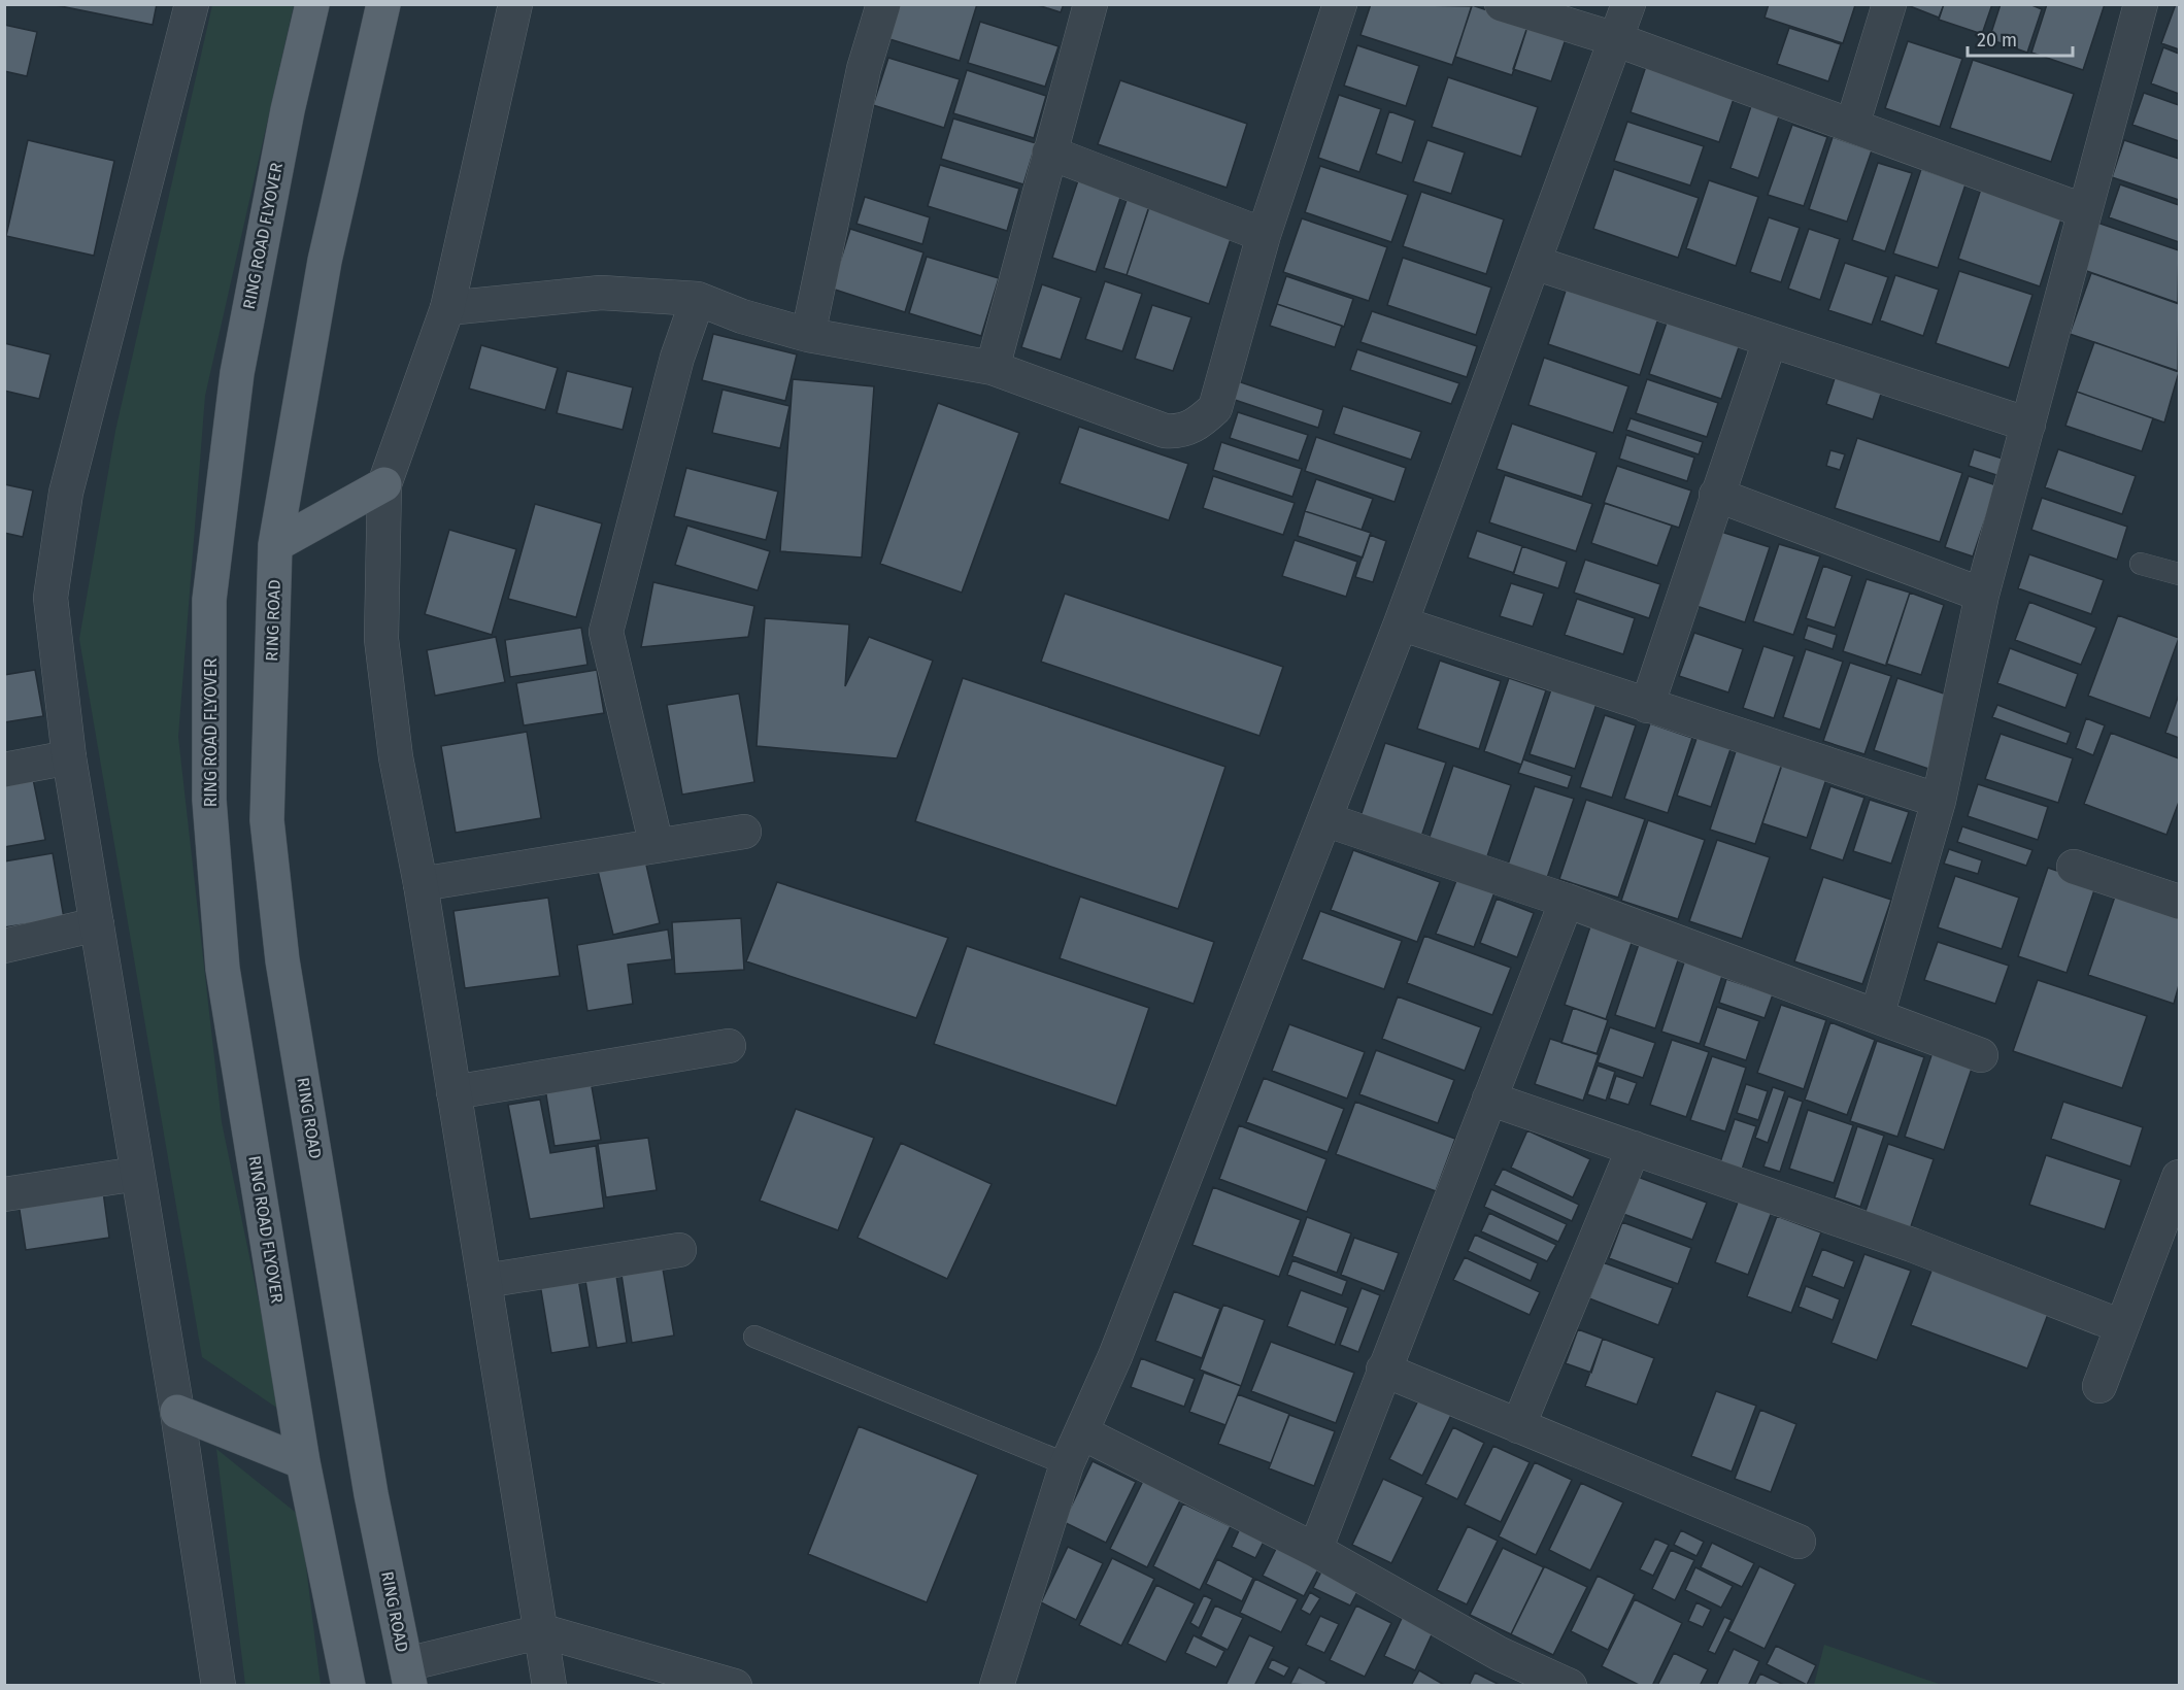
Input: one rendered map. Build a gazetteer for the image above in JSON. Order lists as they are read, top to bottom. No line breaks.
{"streets":{"main road":["RING ROAD FLYOVER","RING ROAD"]},"scale_bar":"20 m"}
